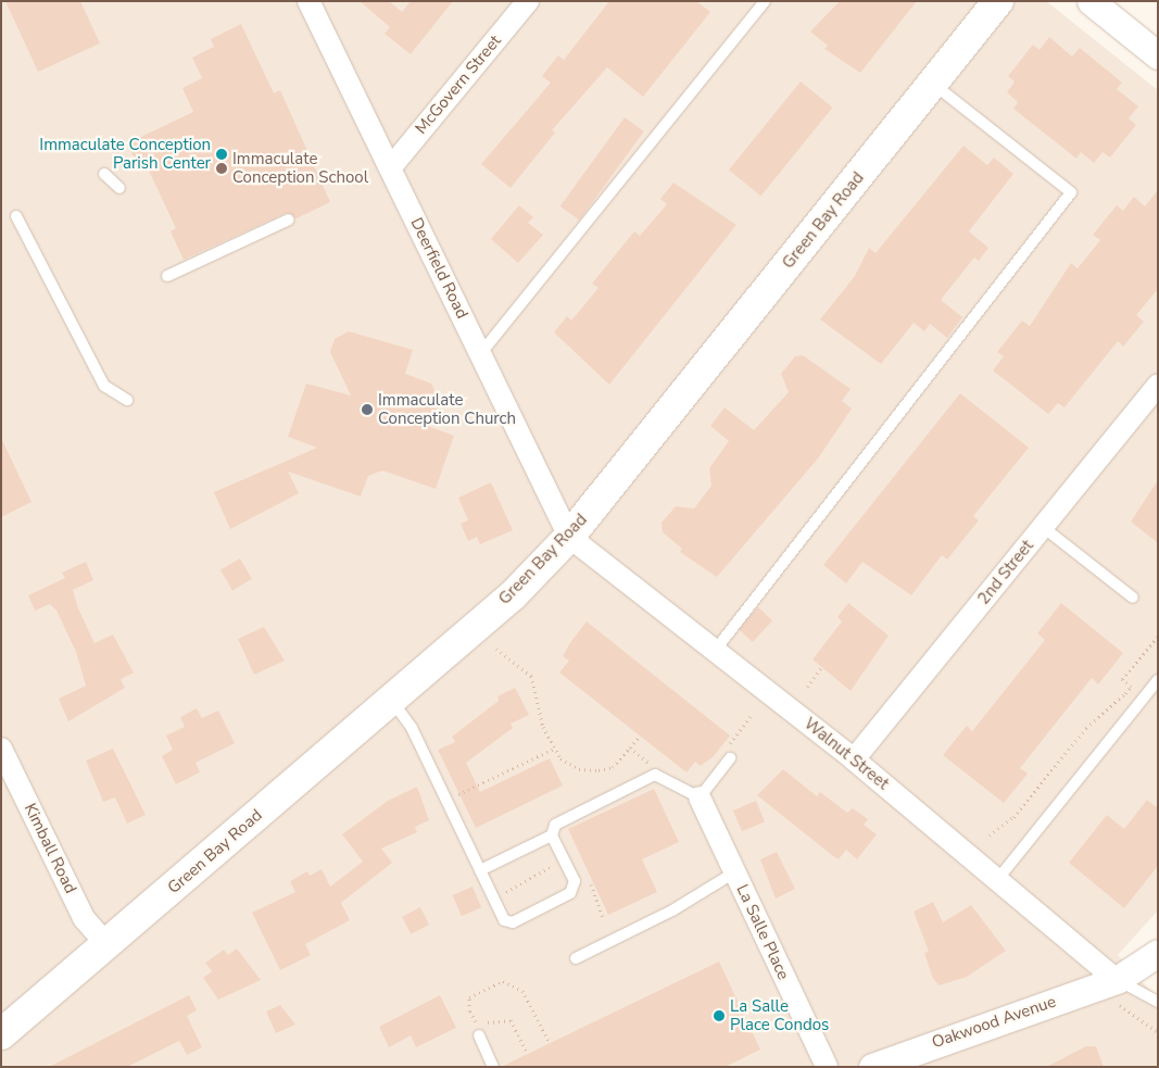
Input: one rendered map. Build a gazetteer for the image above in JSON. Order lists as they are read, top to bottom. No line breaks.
{"streets":{"main road":["Green Bay Road"],"street":["McGovern Street","Deerfield Road","2nd Street","Walnut Street","Kimball Road","La Salle Place","Oakwood Avenue"]},"crossings":[["McGovern Street","Deerfield Road"],["Green Bay Road","Deerfield Road"],["Green Bay Road","Walnut Street"],["Green Bay Road","Kimball Road"],["Deerfield Road","Walnut Street"],["2nd Street","Walnut Street"],["Walnut Street","Oakwood Avenue"]],"places":["Immaculate Conception Parish Center","Immaculate Conception School","Immaculate Conception Church","La Salle Place Condos"]}
